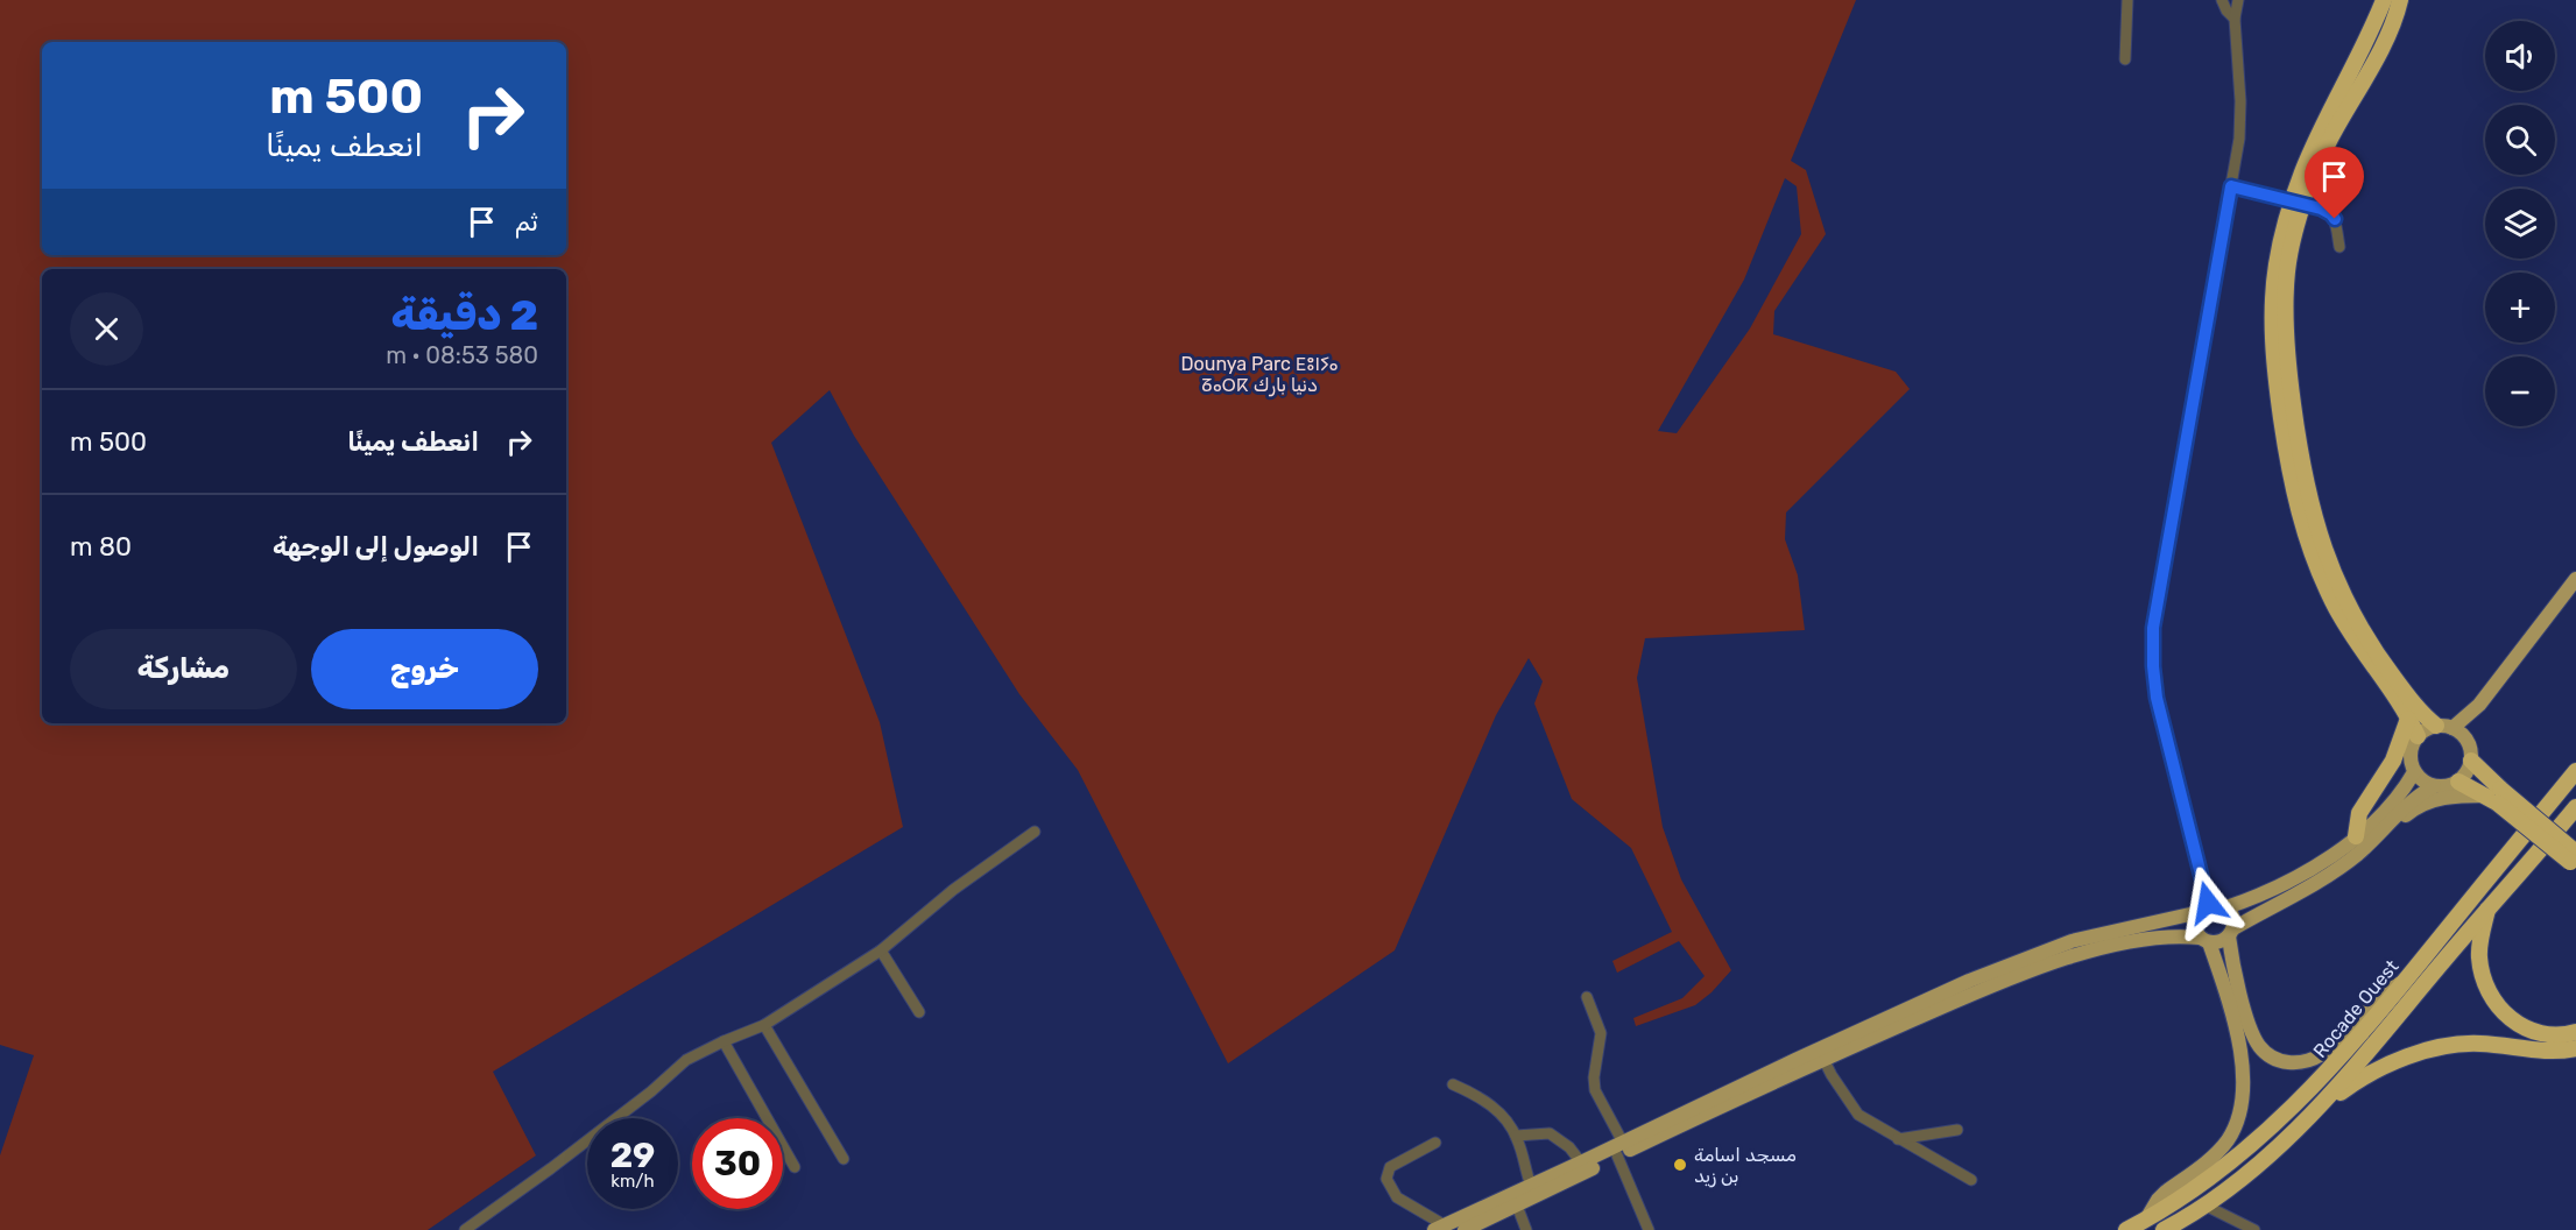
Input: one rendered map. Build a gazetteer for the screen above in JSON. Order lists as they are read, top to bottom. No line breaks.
{"streets":{"highway":["Rocade Ouest"]},"parks":["Dounya Parc ⴹⵓⵏⵢⴰ ⵒⴰⵔⴽ دنيا بارك"],"places":["مسجد اسامة بن زيد"],"page":{"map_buttons":["+","−"],"turn":["500 m","انعطف يمينًا"],"then":"ثم","heading":["2 دقيقة","580 m · 08:53"],"list":[{"name":"انعطف يمينًا","value":"500 m"},{"name":"الوصول إلى الوجهة","value":"80 m"}],"buttons":["خروج","مشاركة"],"speed":"29 km/h","limit":"30"}}
